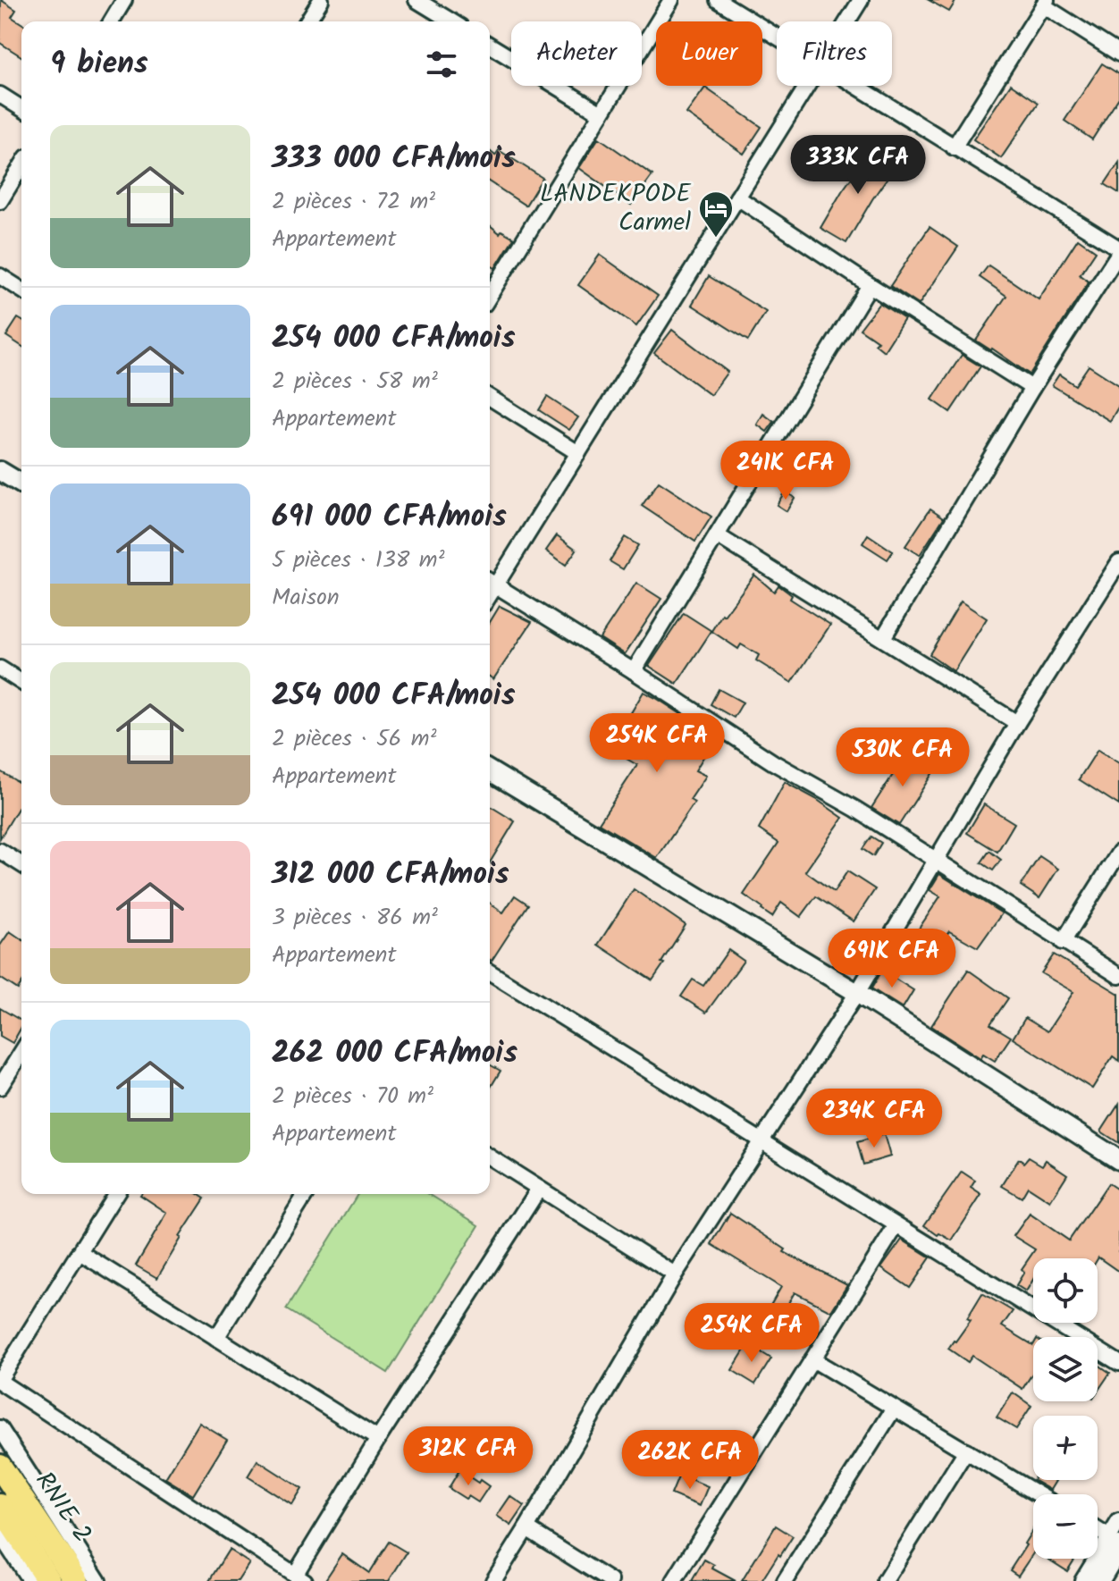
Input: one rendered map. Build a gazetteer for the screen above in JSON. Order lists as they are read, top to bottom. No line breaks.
{"streets":{"highway":["RNIE 2"]},"places":{"hotel":["LANDEKPODE Carmel"]},"page":{"chip":["Acheter","Louer","Filtres"],"heading":"9 biens","list":[{"name":"333 000 CFA/mois","note":"2 pièces · 72 m² · Appartement"},{"name":"254 000 CFA/mois","note":"2 pièces · 58 m² · Appartement"},{"name":"691 000 CFA/mois","note":"5 pièces · 138 m² · Maison"},{"name":"254 000 CFA/mois","note":"2 pièces · 56 m² · Appartement"},{"name":"312 000 CFA/mois","note":"3 pièces · 86 m² · Appartement"},{"name":"262 000 CFA/mois","note":"2 pièces · 70 m² · Appartement"}],"price":["333K CFA","241K CFA","254K CFA","530K CFA","691K CFA","234K CFA","254K CFA","312K CFA","262K CFA"],"map_buttons":["+","−"]}}
